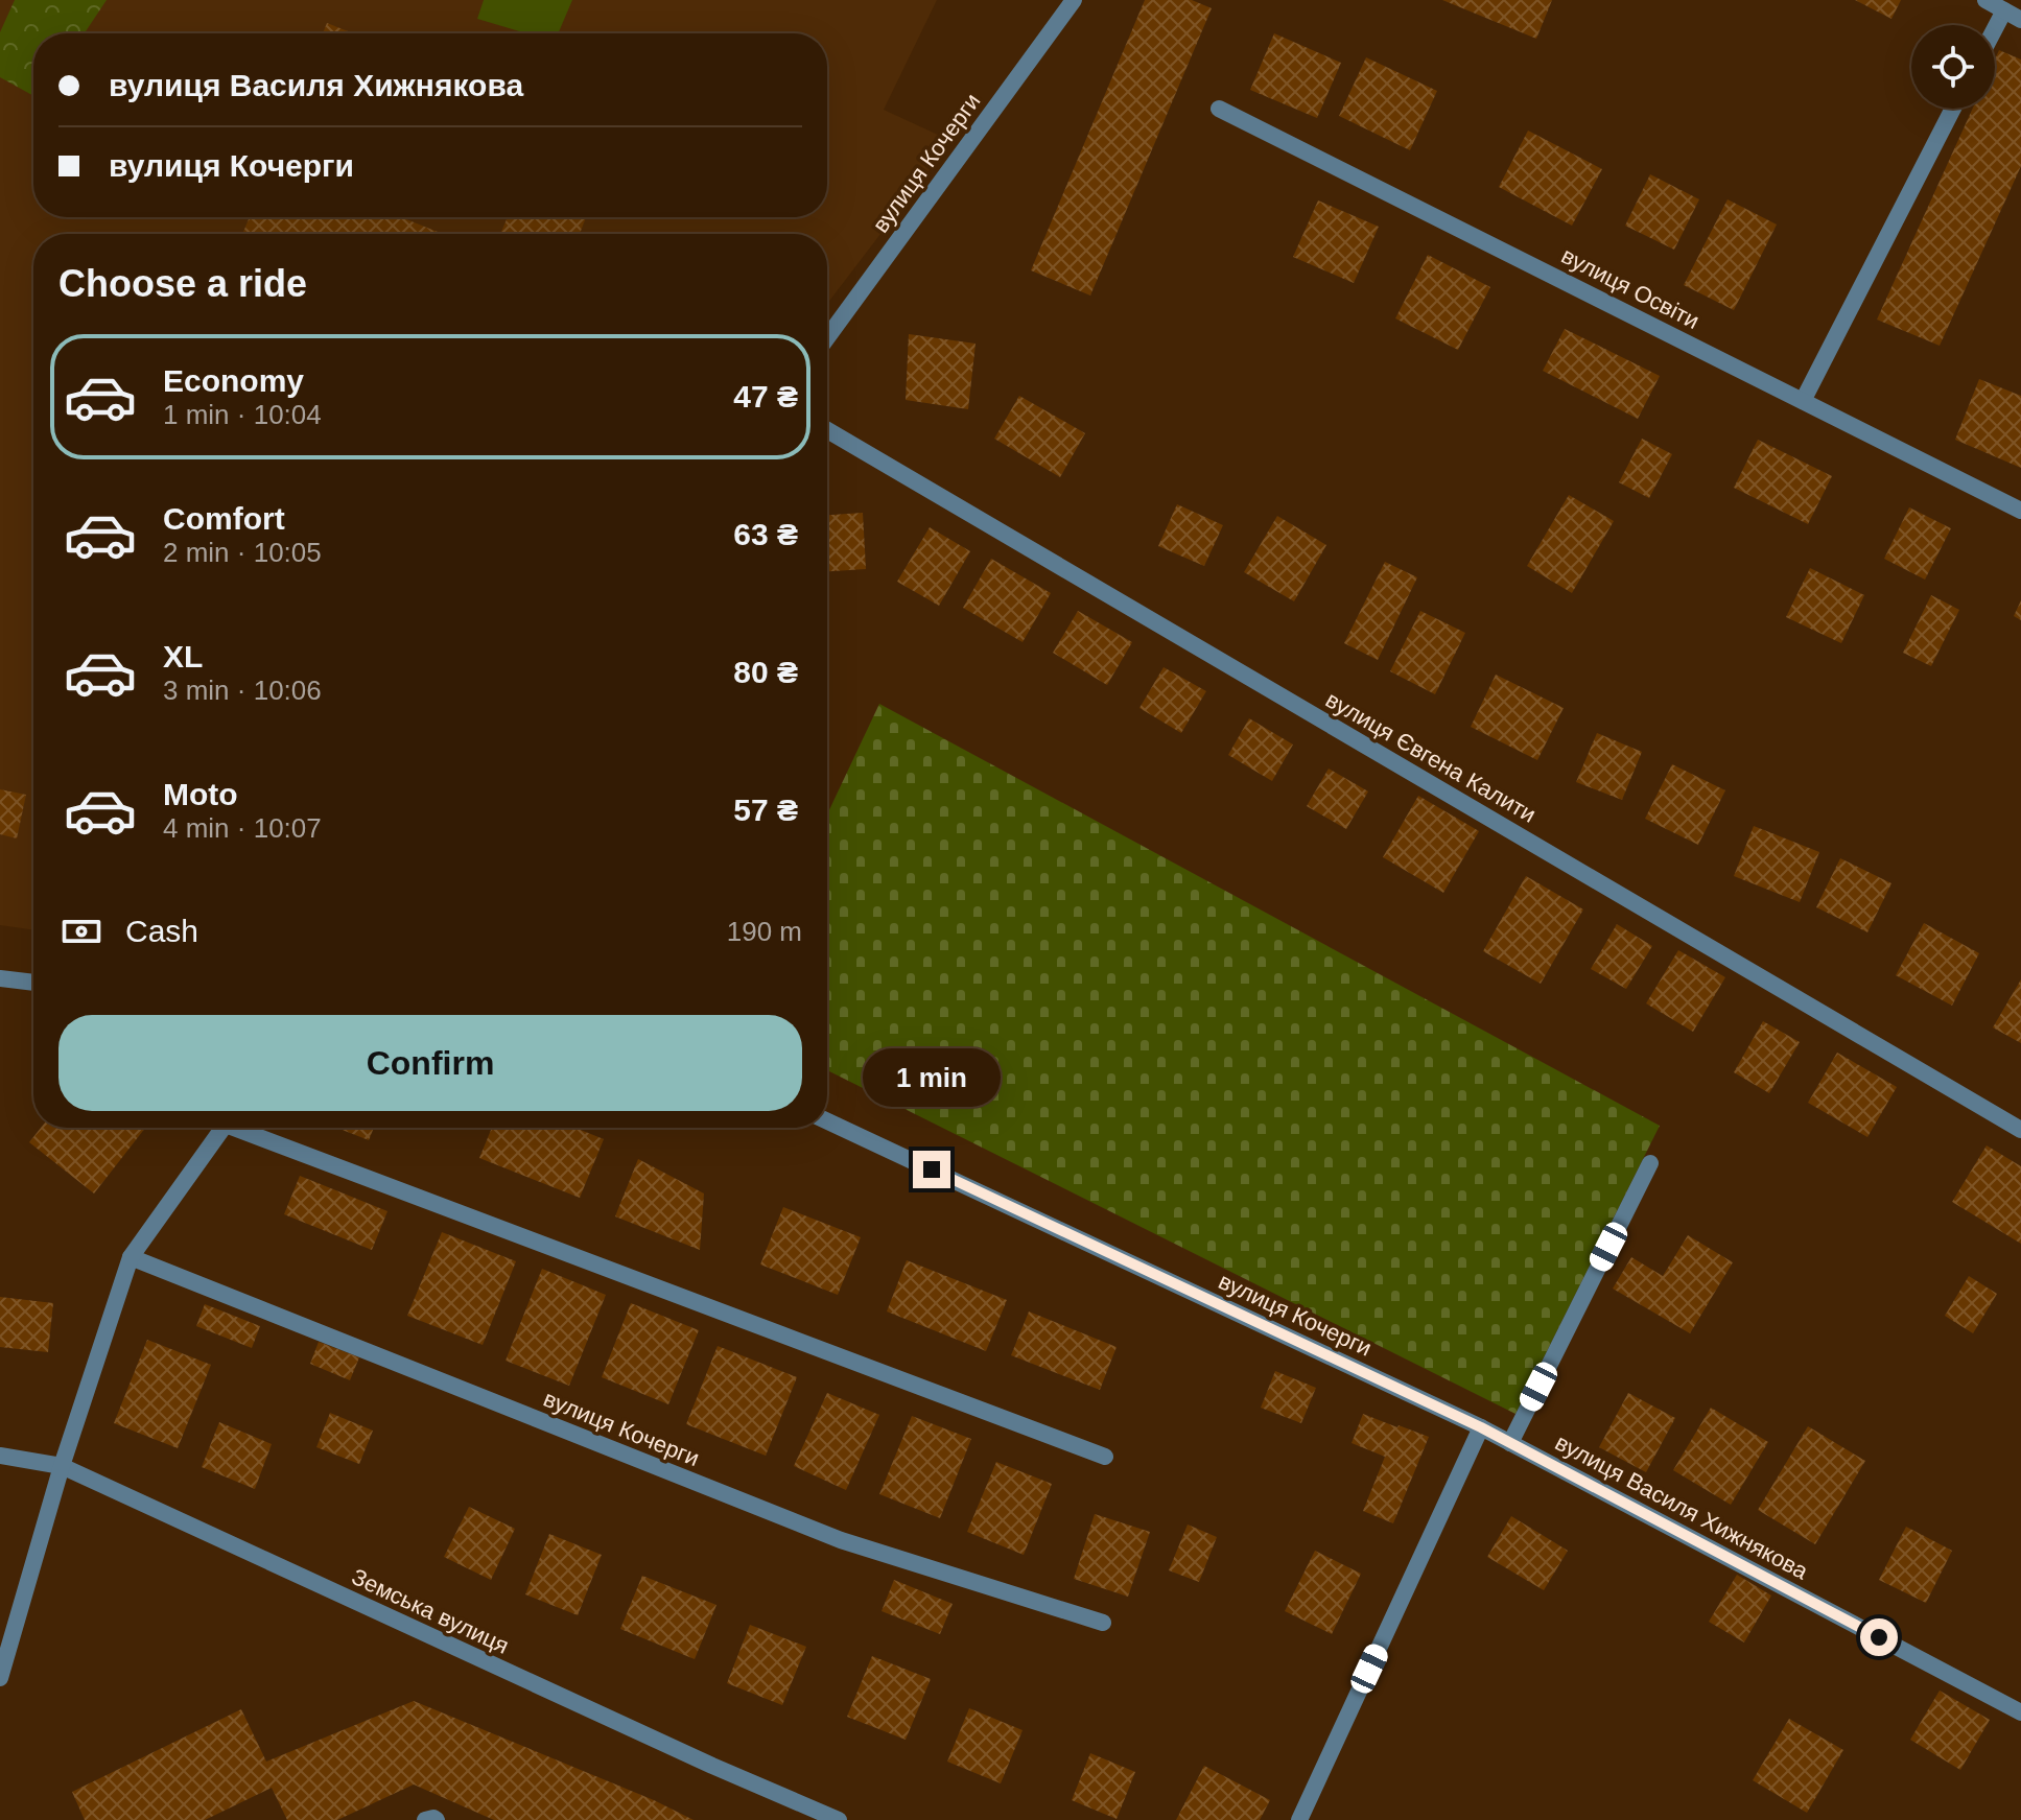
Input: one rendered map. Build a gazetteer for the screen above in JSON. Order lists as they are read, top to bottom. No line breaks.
{"streets":{"street":["вулиця Кочерги","вулиця Освіти","вулиця Євгена Калити","вулиця Василя Хижнякова","Земська вулиця"]},"crossings":[["вулиця Кочерги","вулиця Василя Хижнякова"]],"page":{"banner":["вулиця Василя Хижнякова","вулиця Кочерги"],"heading":"Choose a ride","list":[{"name":"Economy","note":"1 min · 10:04","value":"47 ₴"},{"name":"Comfort","note":"2 min · 10:05","value":"63 ₴"},{"name":"XL","note":"3 min · 10:06","value":"80 ₴"},{"name":"Moto","note":"4 min · 10:07","value":"57 ₴"}],"pay":["Cash","190 m"],"buttons":"Confirm","bubble":"1 min"}}
